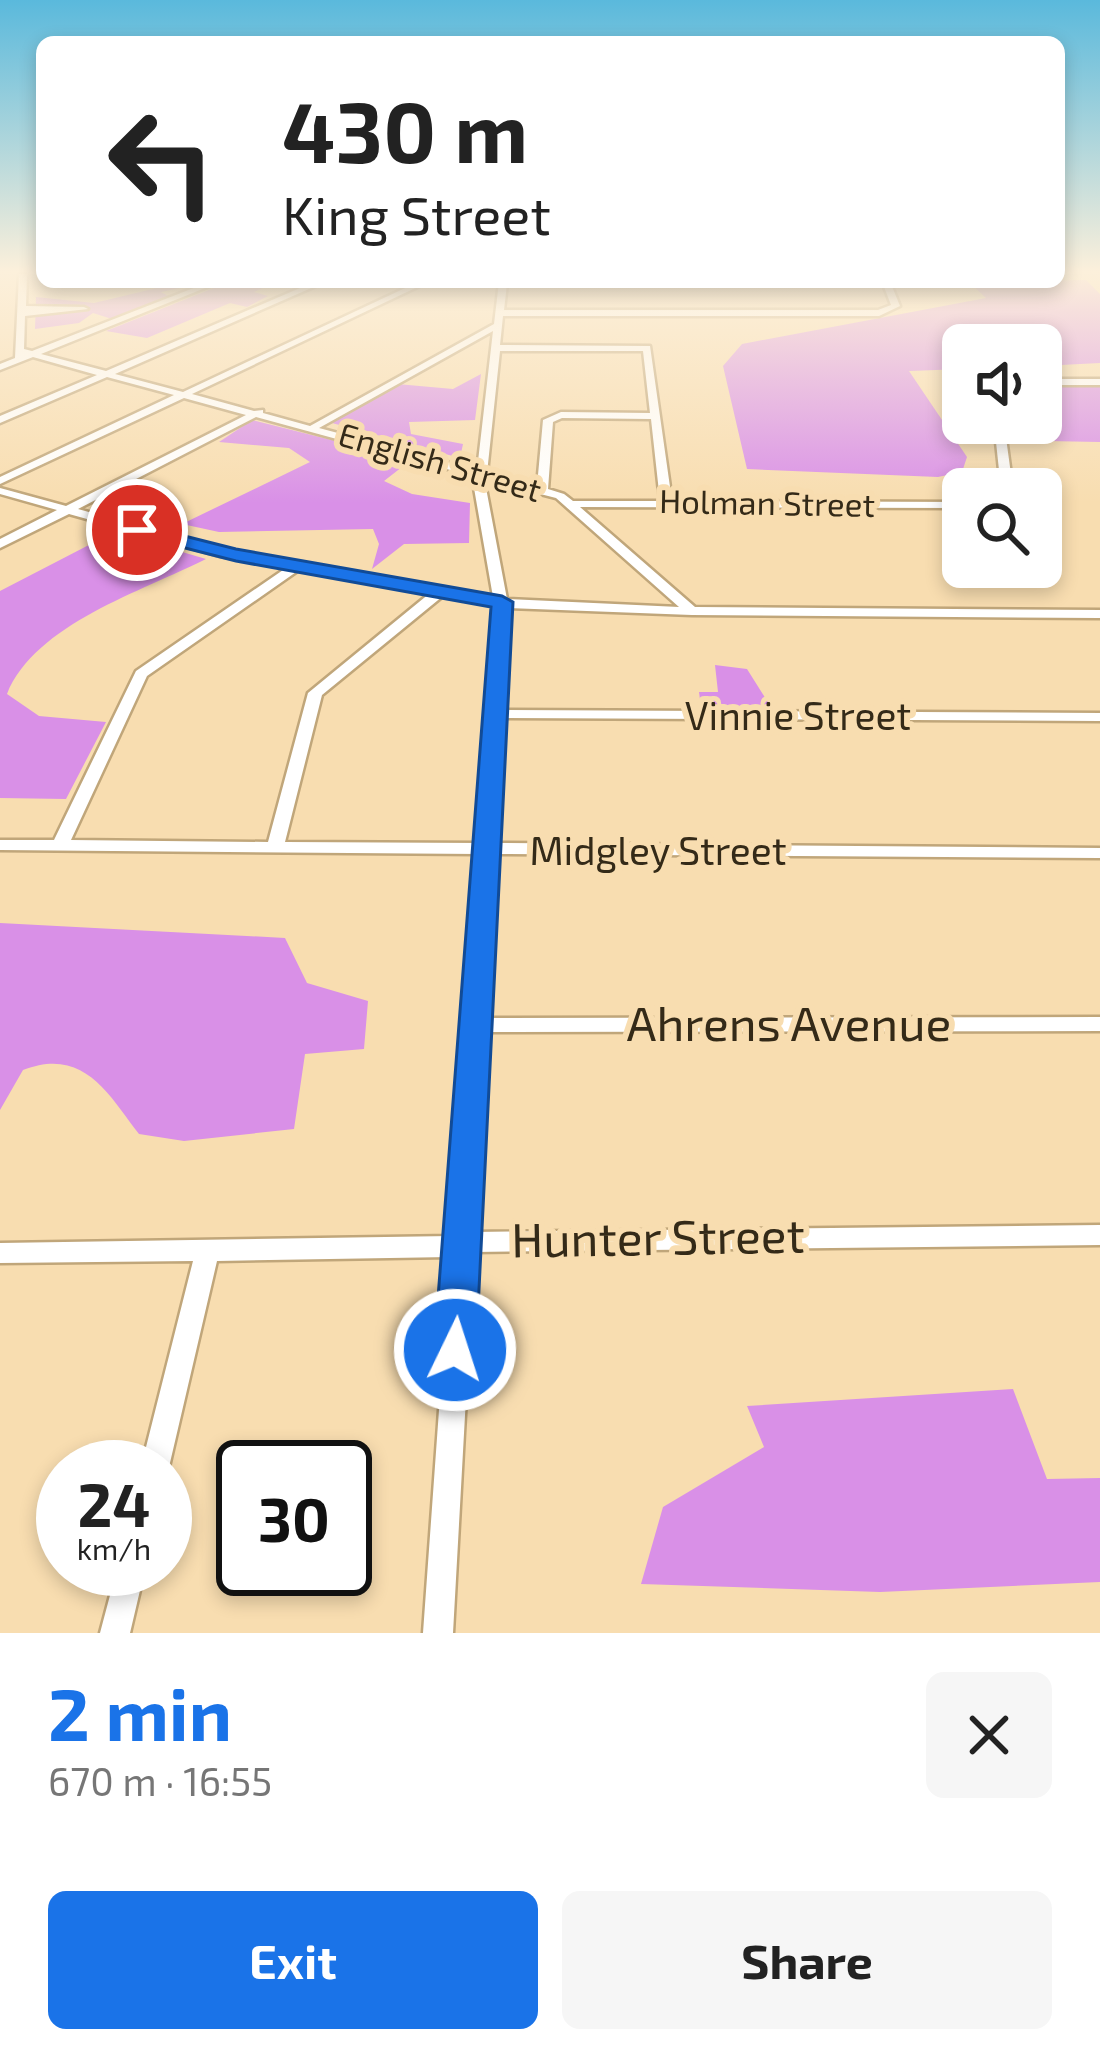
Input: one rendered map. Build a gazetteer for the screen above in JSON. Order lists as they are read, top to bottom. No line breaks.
{"streets":{"street":["English Street","Holman Street","Vinnie Street","Midgley Street","Ahrens Avenue","Hunter Street"]},"crossings":[["English Street","Holman Street"]],"page":{"turn":["430 m","King Street"],"speed":"24 km/h","limit":"30","heading":["2 min","670 m · 16:55"],"buttons":["Exit","Share"]}}
